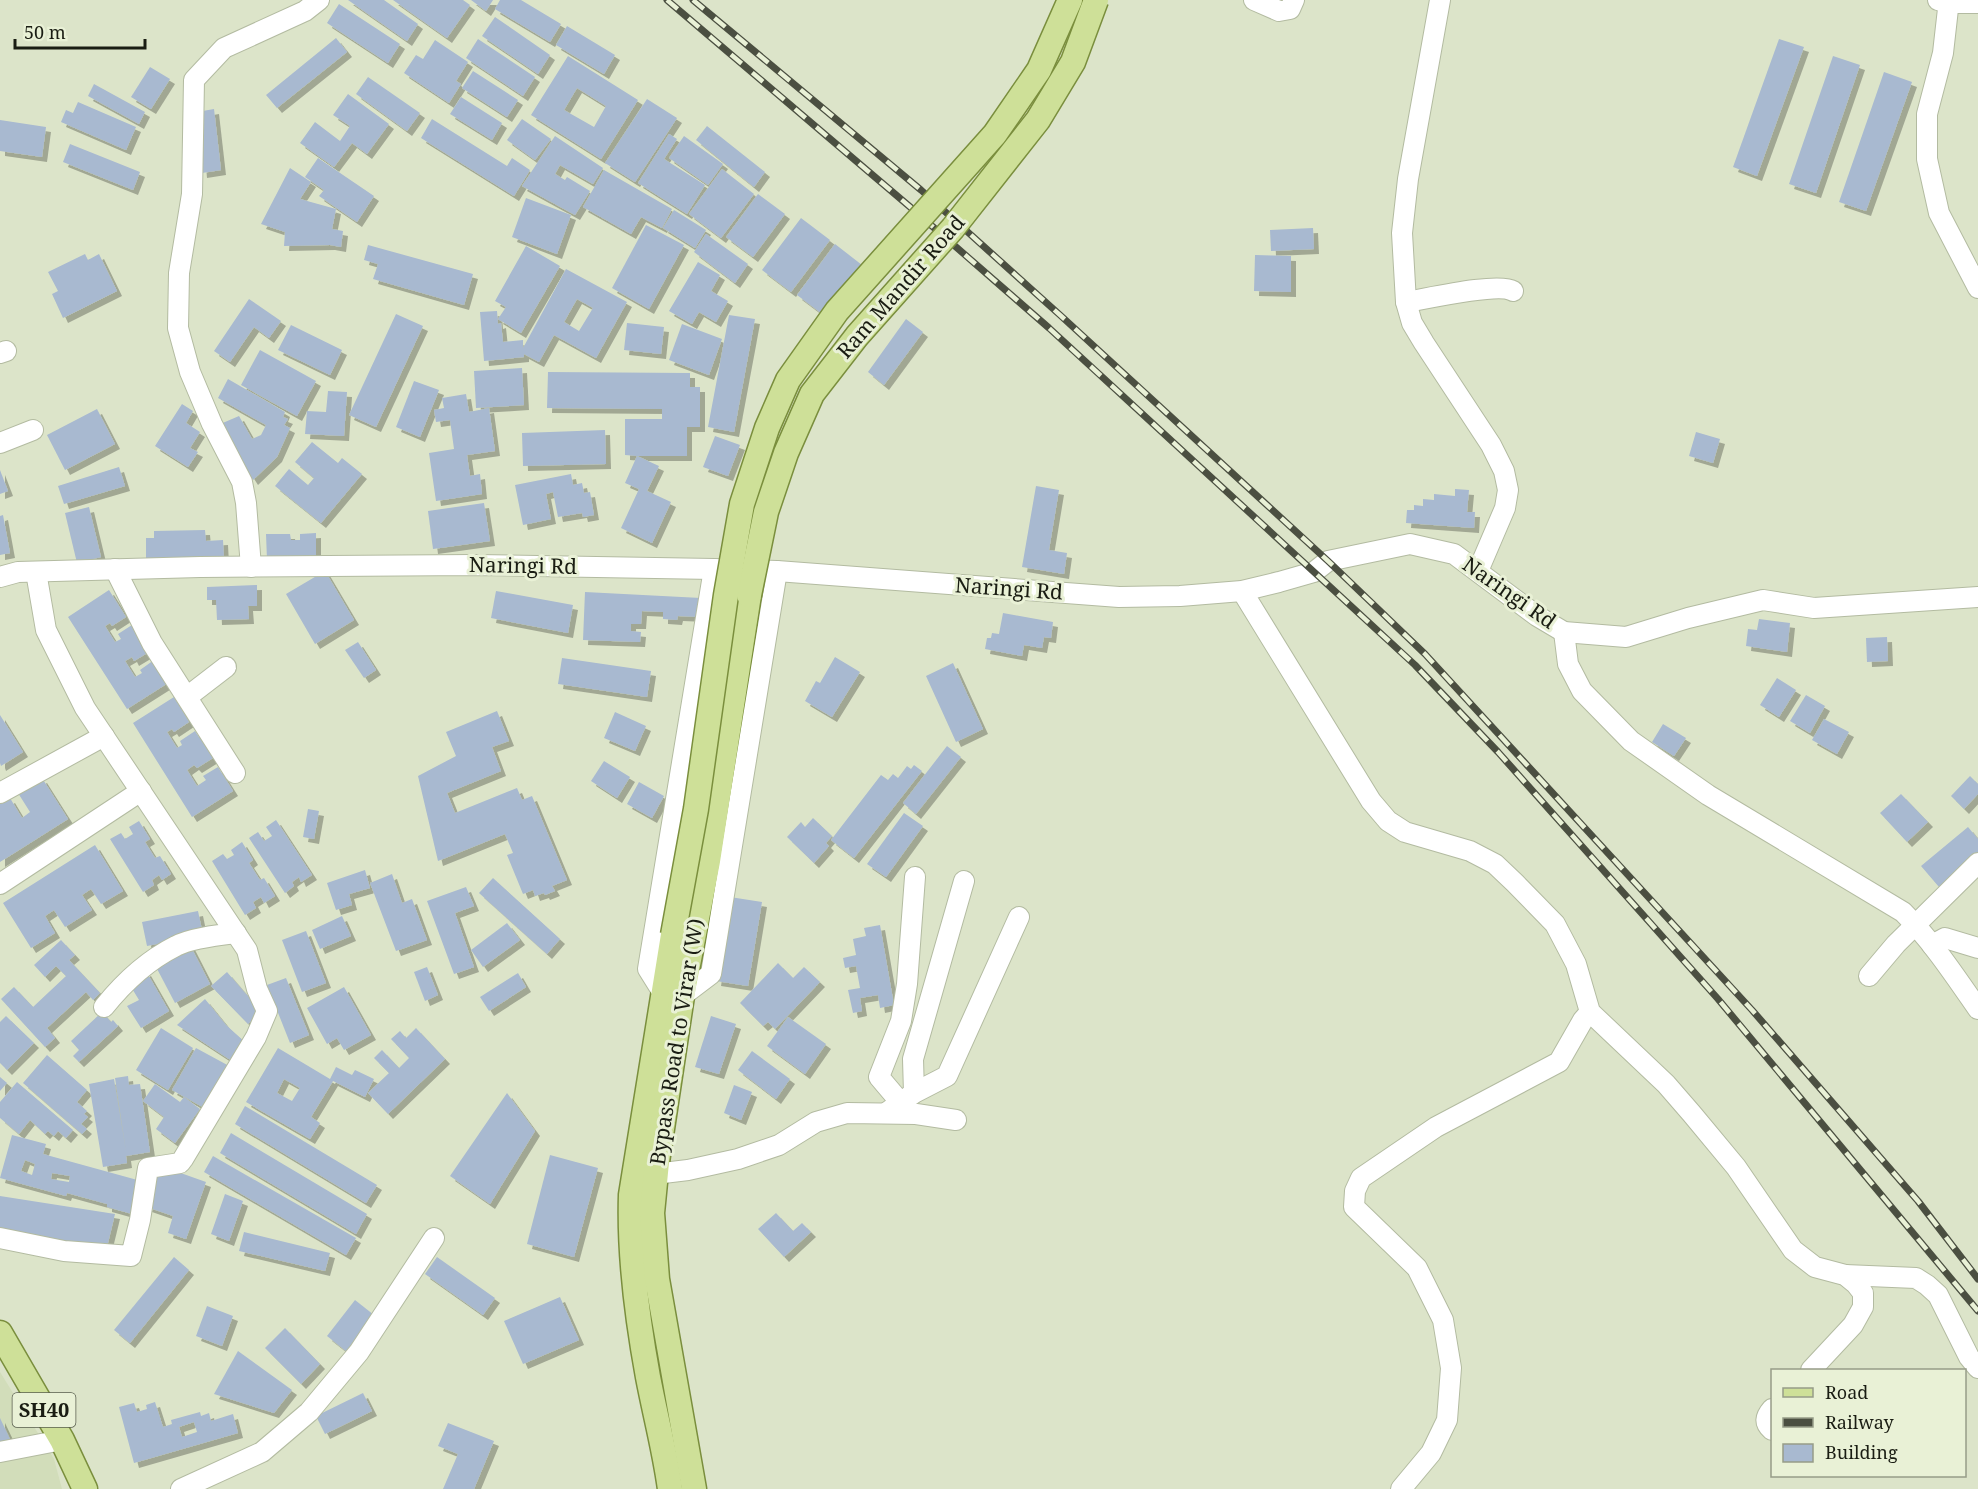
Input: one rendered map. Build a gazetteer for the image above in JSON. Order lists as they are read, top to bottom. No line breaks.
{"streets":{"main road":["Ram Mandir Road","Bypass Road to Virar (W)","SH40"],"street":["Naringi Rd"]},"crossings":[["Ram Mandir Road","Bypass Road to Virar (W)"]],"legend":["Road","Railway","Building"],"scale_bar":"50 m"}
